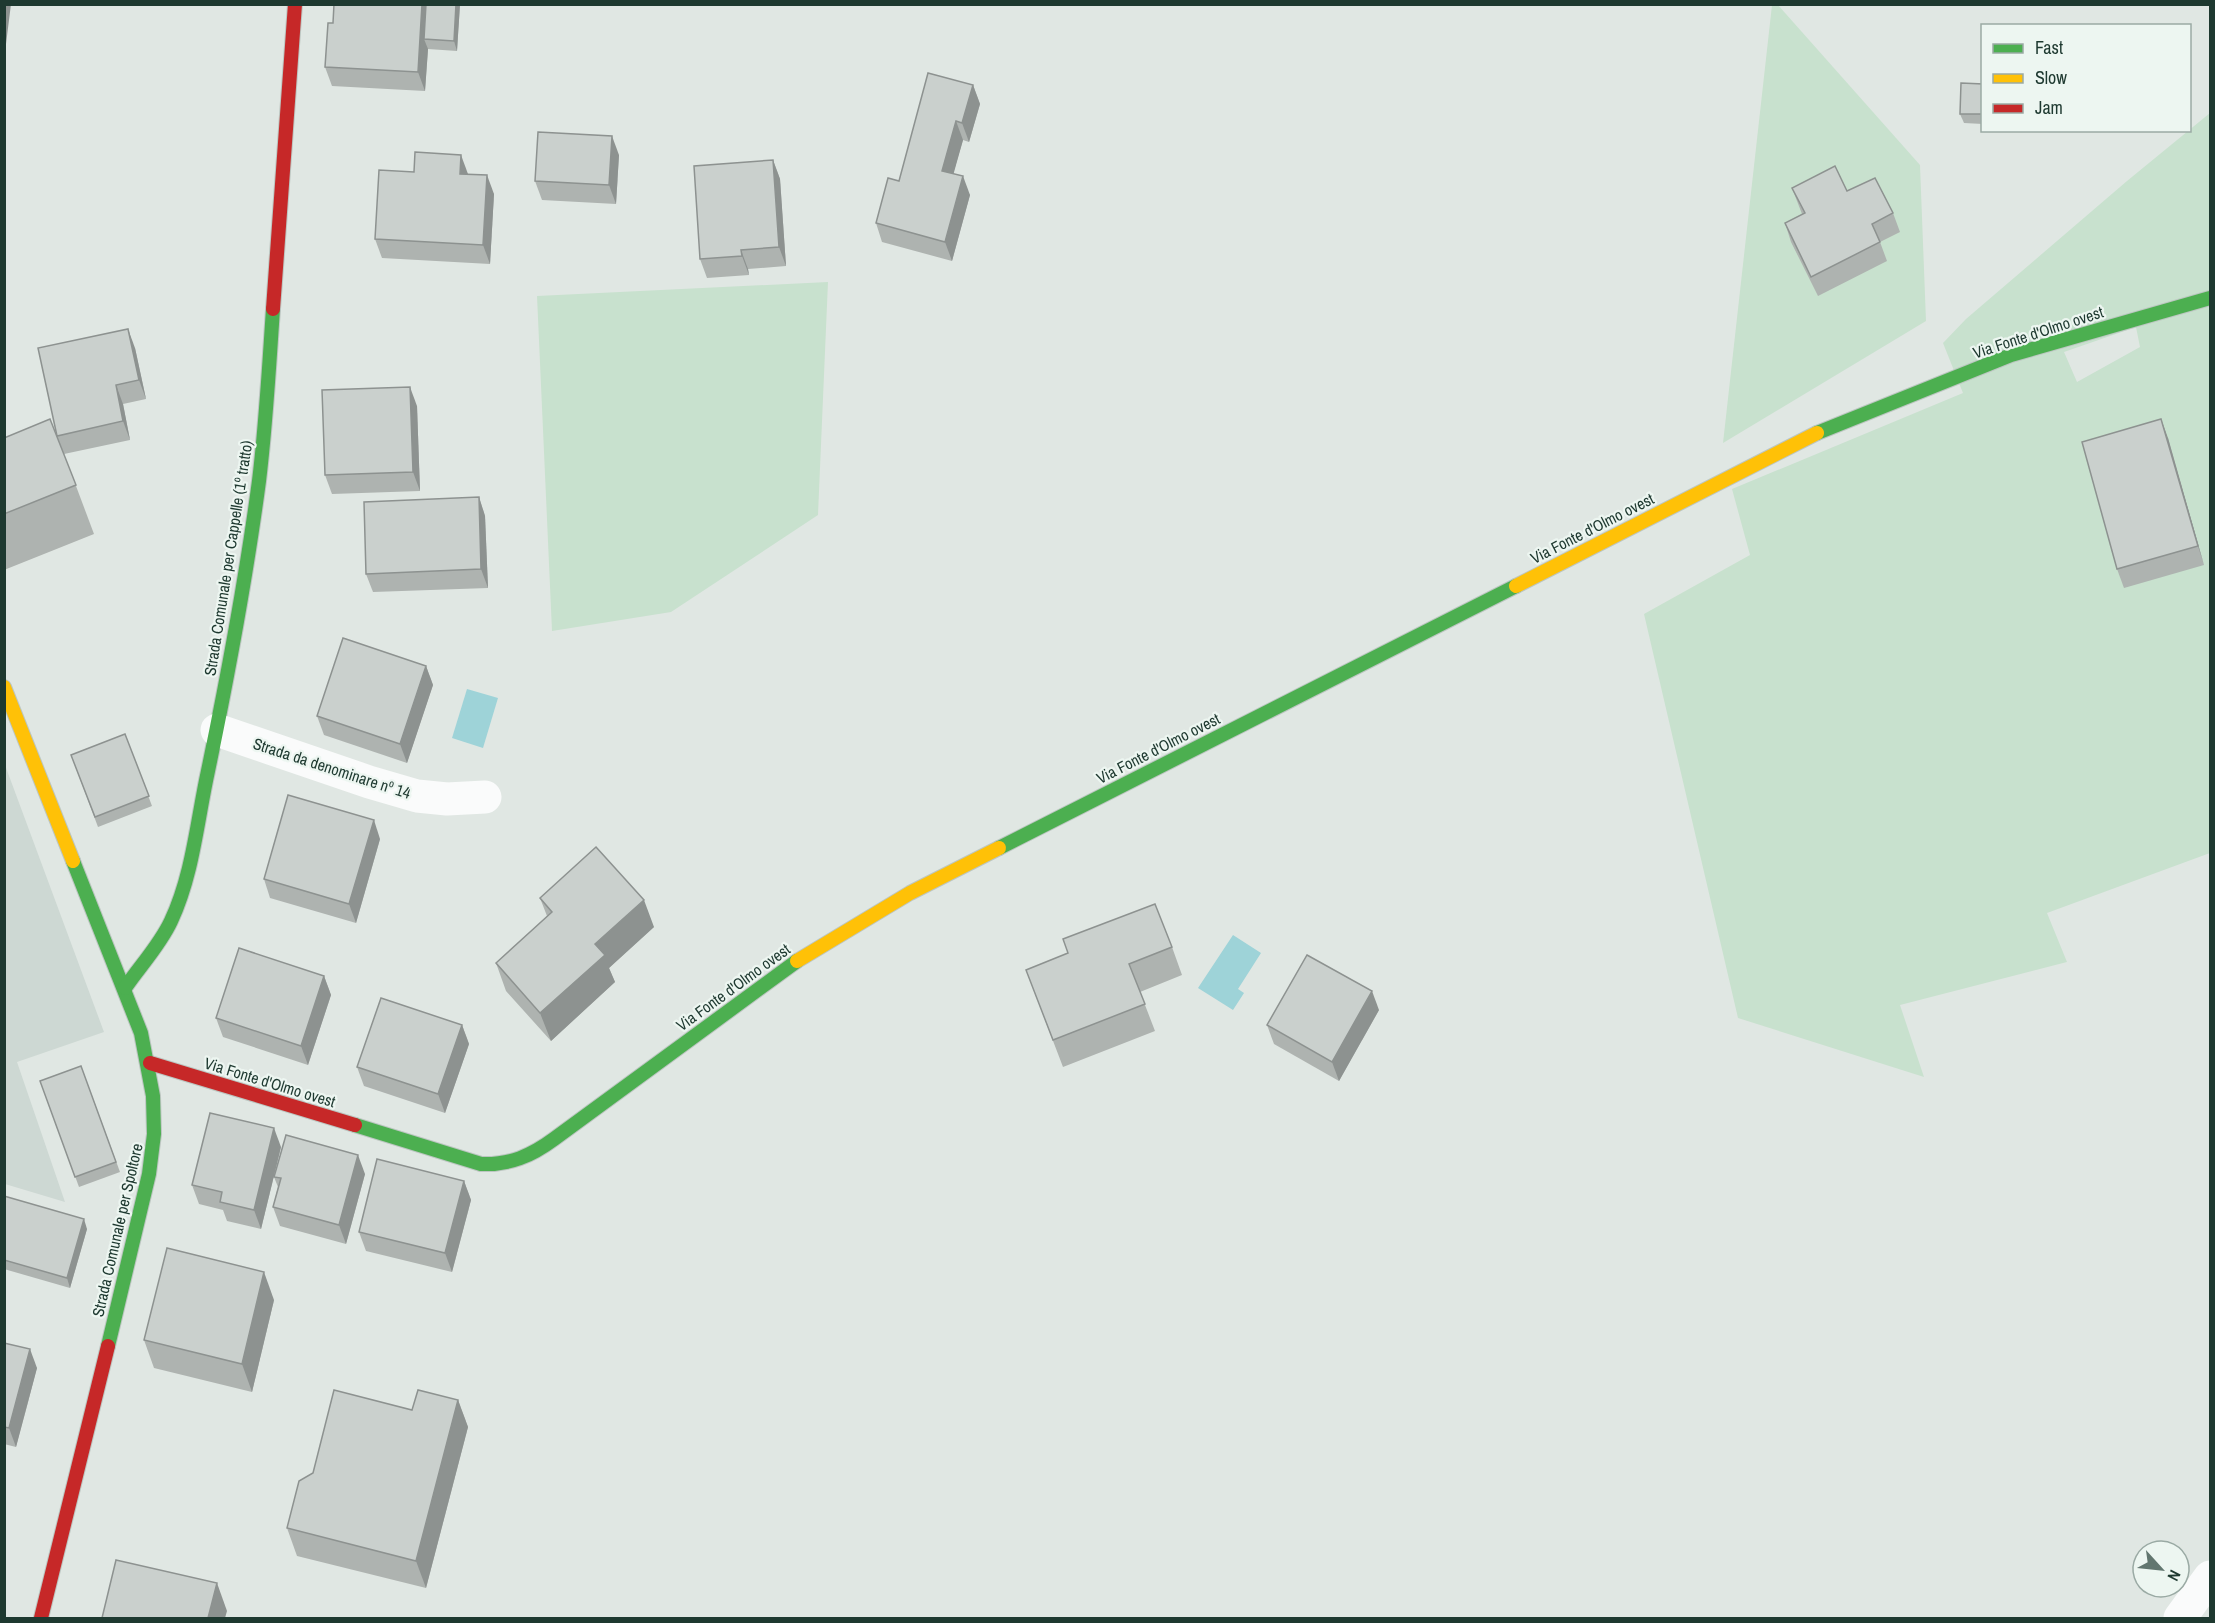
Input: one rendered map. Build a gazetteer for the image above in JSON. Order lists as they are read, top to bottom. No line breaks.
{"streets":{"street":["Via Fonte d'Olmo ovest","Strada Comunale per Cappelle (1º tratto)","Strada da denominare nº 14","Strada Comunale per Spoltore"]},"crossings":[["Via Fonte d'Olmo ovest","Strada Comunale per Spoltore"],["Strada Comunale per Cappelle (1º tratto)","Strada da denominare nº 14"],["Strada Comunale per Cappelle (1º tratto)","Strada Comunale per Spoltore"]],"legend":["Fast","Slow","Jam"],"north":"bottom right"}
